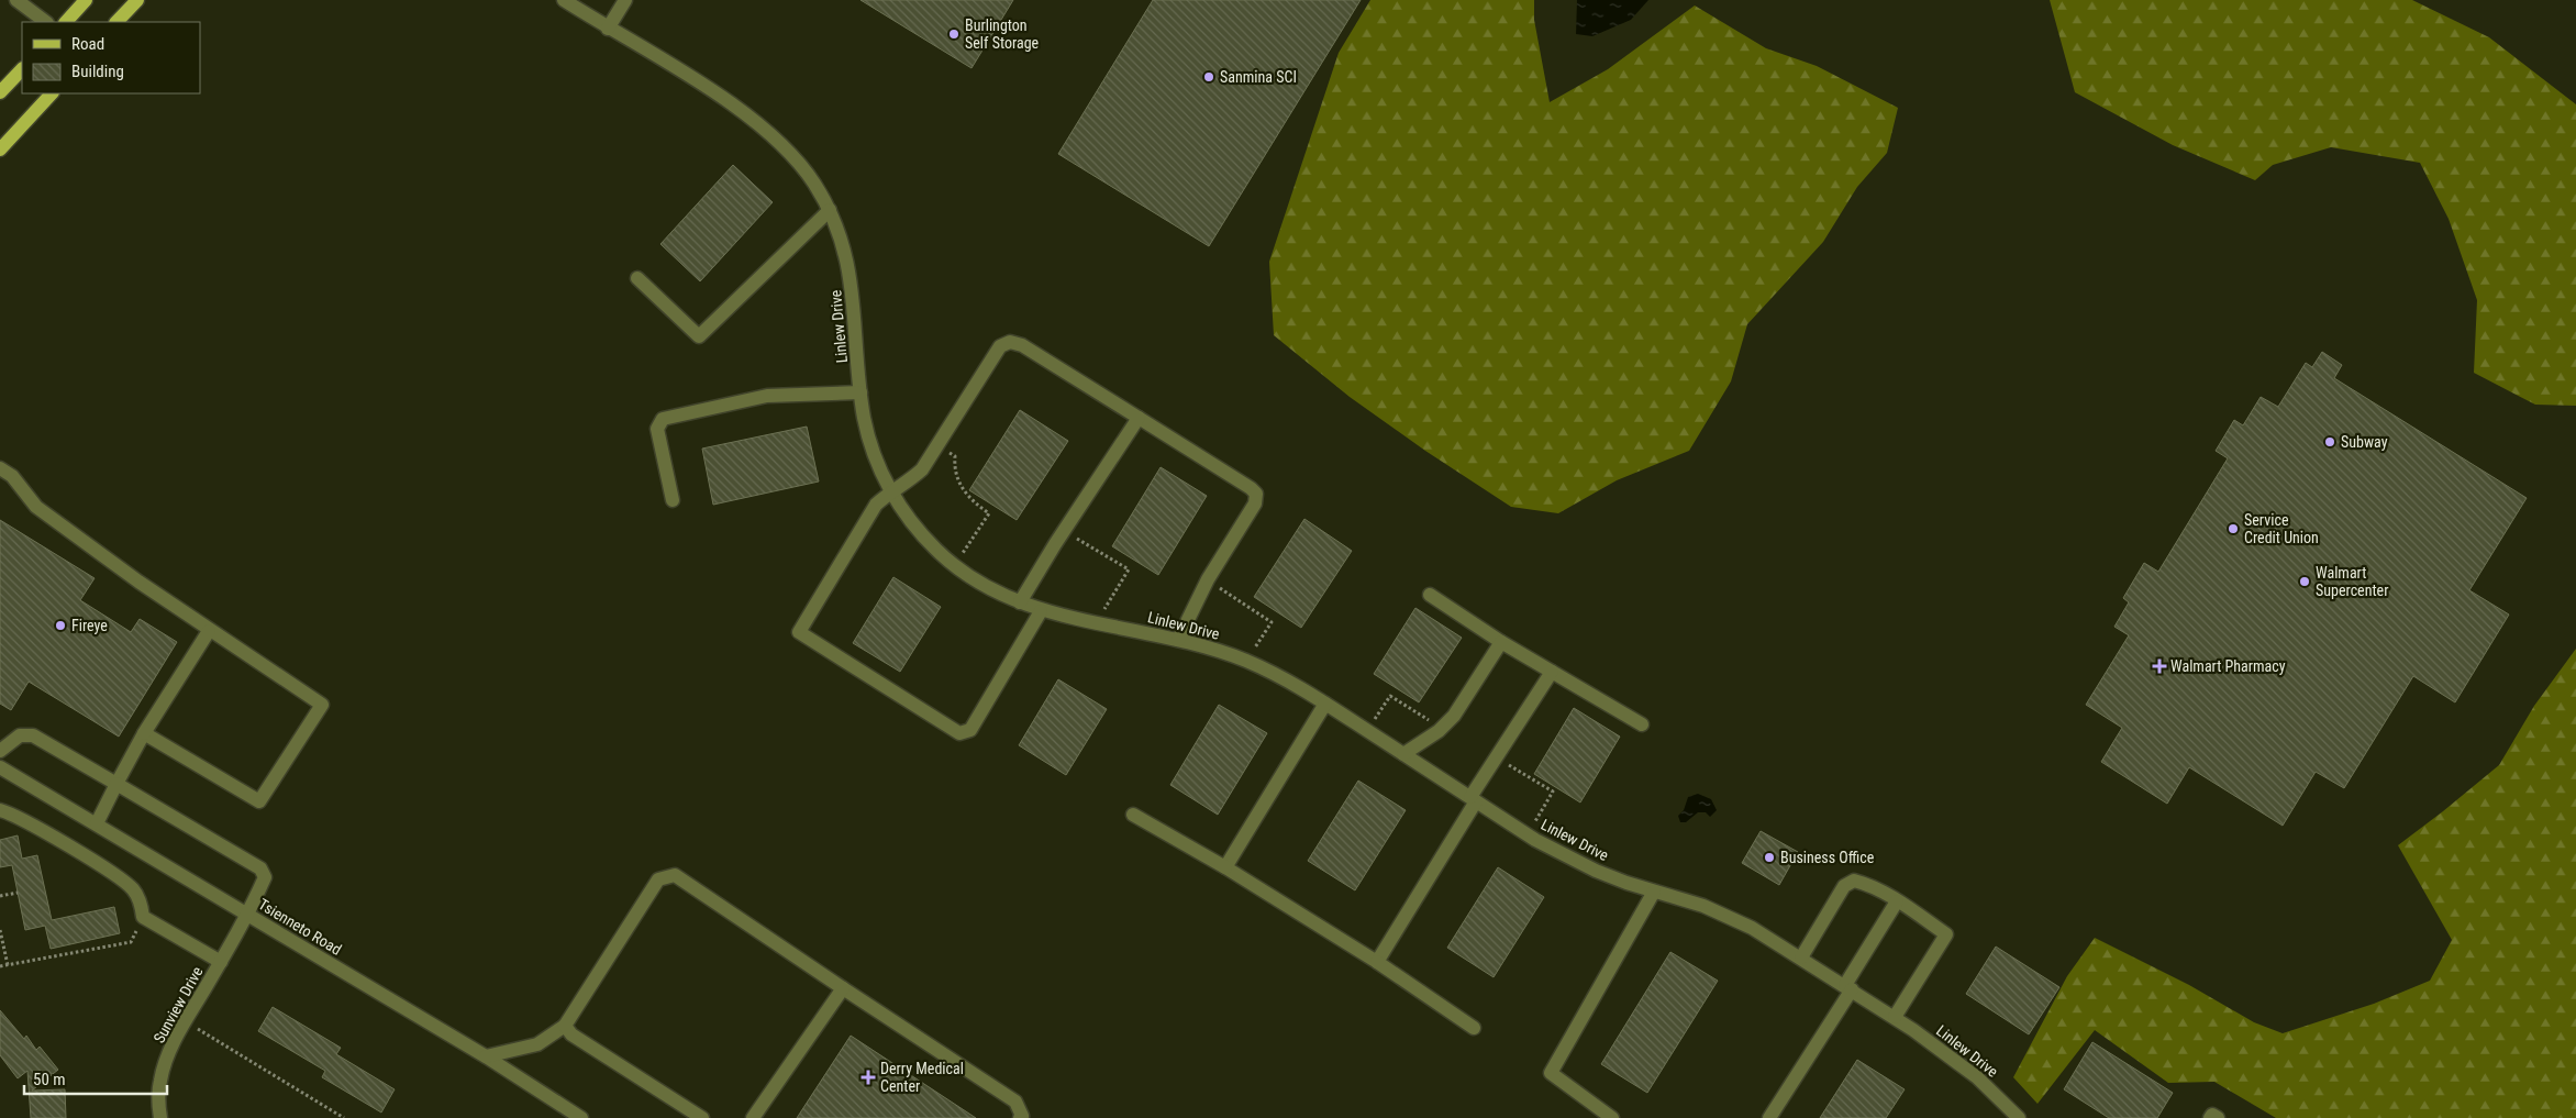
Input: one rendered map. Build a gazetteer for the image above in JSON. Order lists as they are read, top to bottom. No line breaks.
{"streets":{"street":["Linlew Drive","Tsienneto Road","Sunview Drive"]},"crossings":[["Tsienneto Road","Sunview Drive"]],"places":{"other":["Burlington Self Storage","Sanmina SCI","Subway","Service Credit Union","Walmart Supercenter","Fireye","Business Office"],"health":["Walmart Pharmacy","Derry Medical Center"]},"legend":["Road","Building"],"scale_bar":"50 m"}
